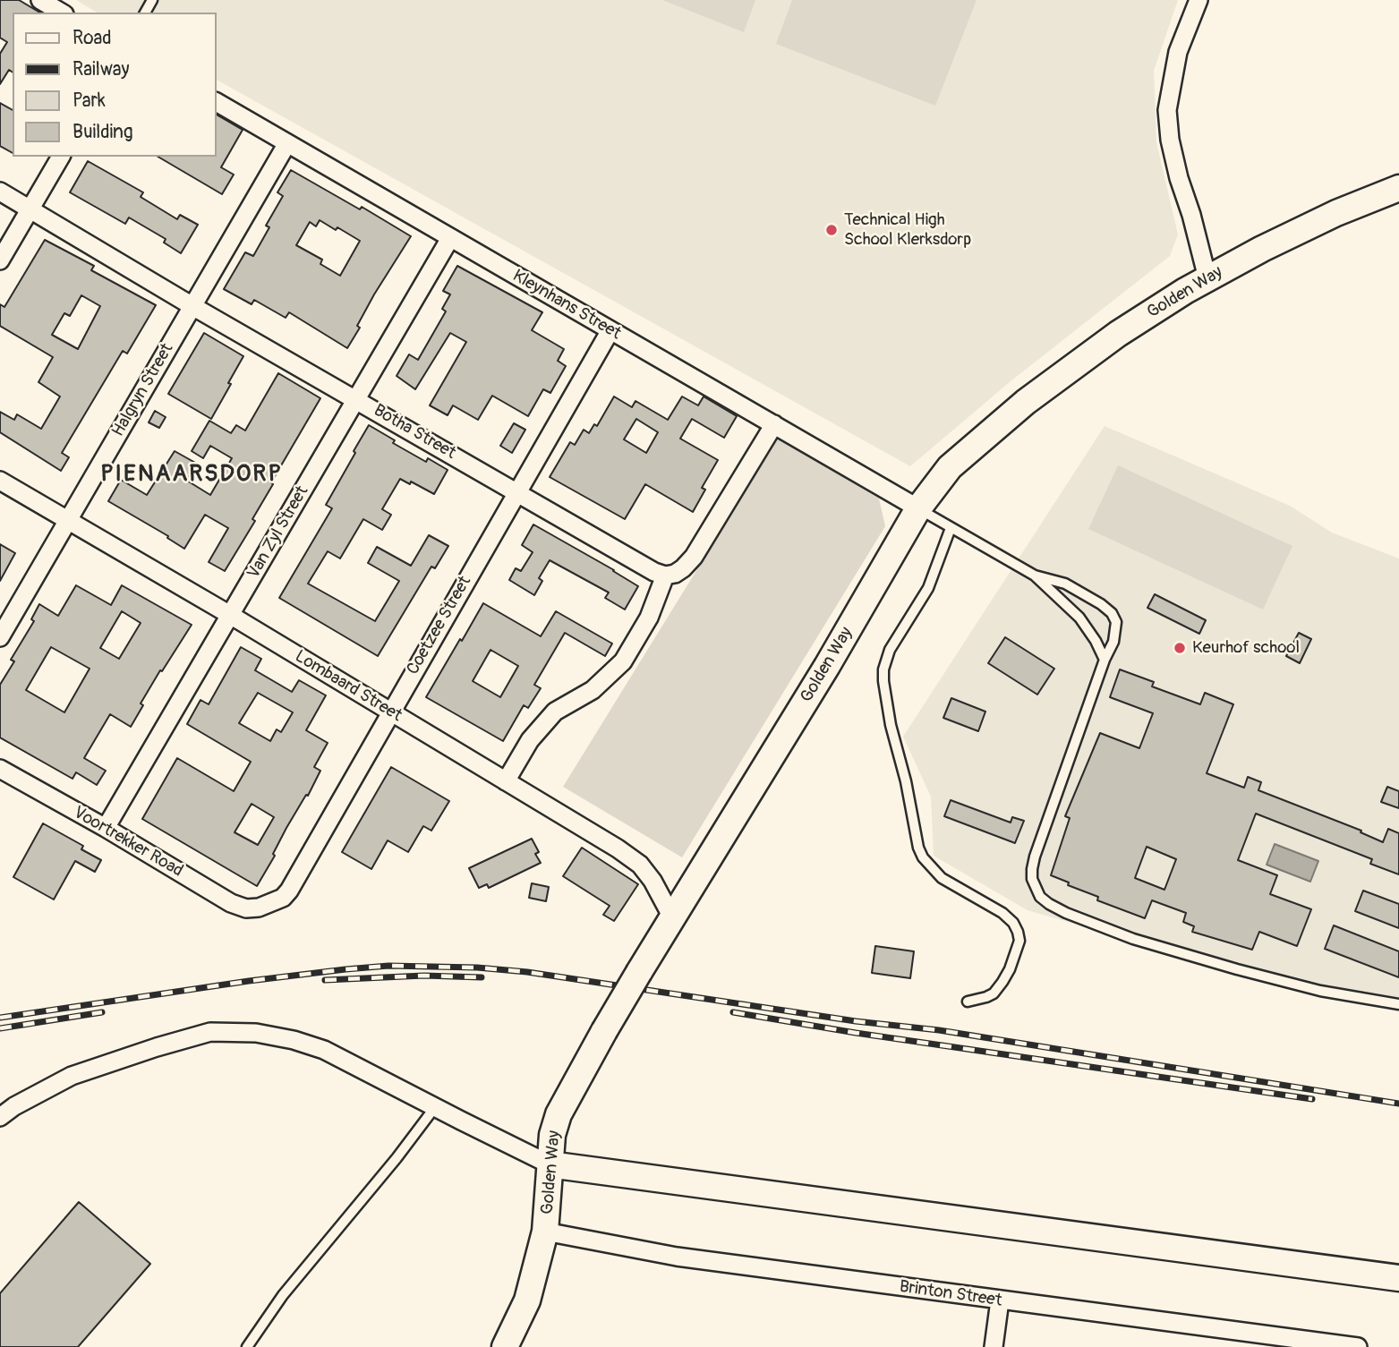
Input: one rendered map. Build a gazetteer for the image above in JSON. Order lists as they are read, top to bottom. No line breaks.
{"streets":{"street":["Golden Way","Kleynhans Street","Halgryn Street","Botha Street","Van Zyl Street","Coetzee Street","Lombaard Street","Voortrekker Road","Brinton Street"]},"crossings":[["Golden Way","Kleynhans Street"],["Golden Way","Lombaard Street"],["Golden Way","Brinton Street"],["Kleynhans Street","Halgryn Street"],["Kleynhans Street","Van Zyl Street"],["Kleynhans Street","Coetzee Street"],["Halgryn Street","Botha Street"],["Halgryn Street","Lombaard Street"],["Botha Street","Van Zyl Street"],["Botha Street","Coetzee Street"],["Van Zyl Street","Lombaard Street"],["Van Zyl Street","Voortrekker Road"],["Coetzee Street","Lombaard Street"],["Coetzee Street","Voortrekker Road"]],"districts":["PIENAARSDORP"],"places":["Technical High School Klerksdorp","Keurhof school"],"legend":["Road","Railway","Park","Building"]}
